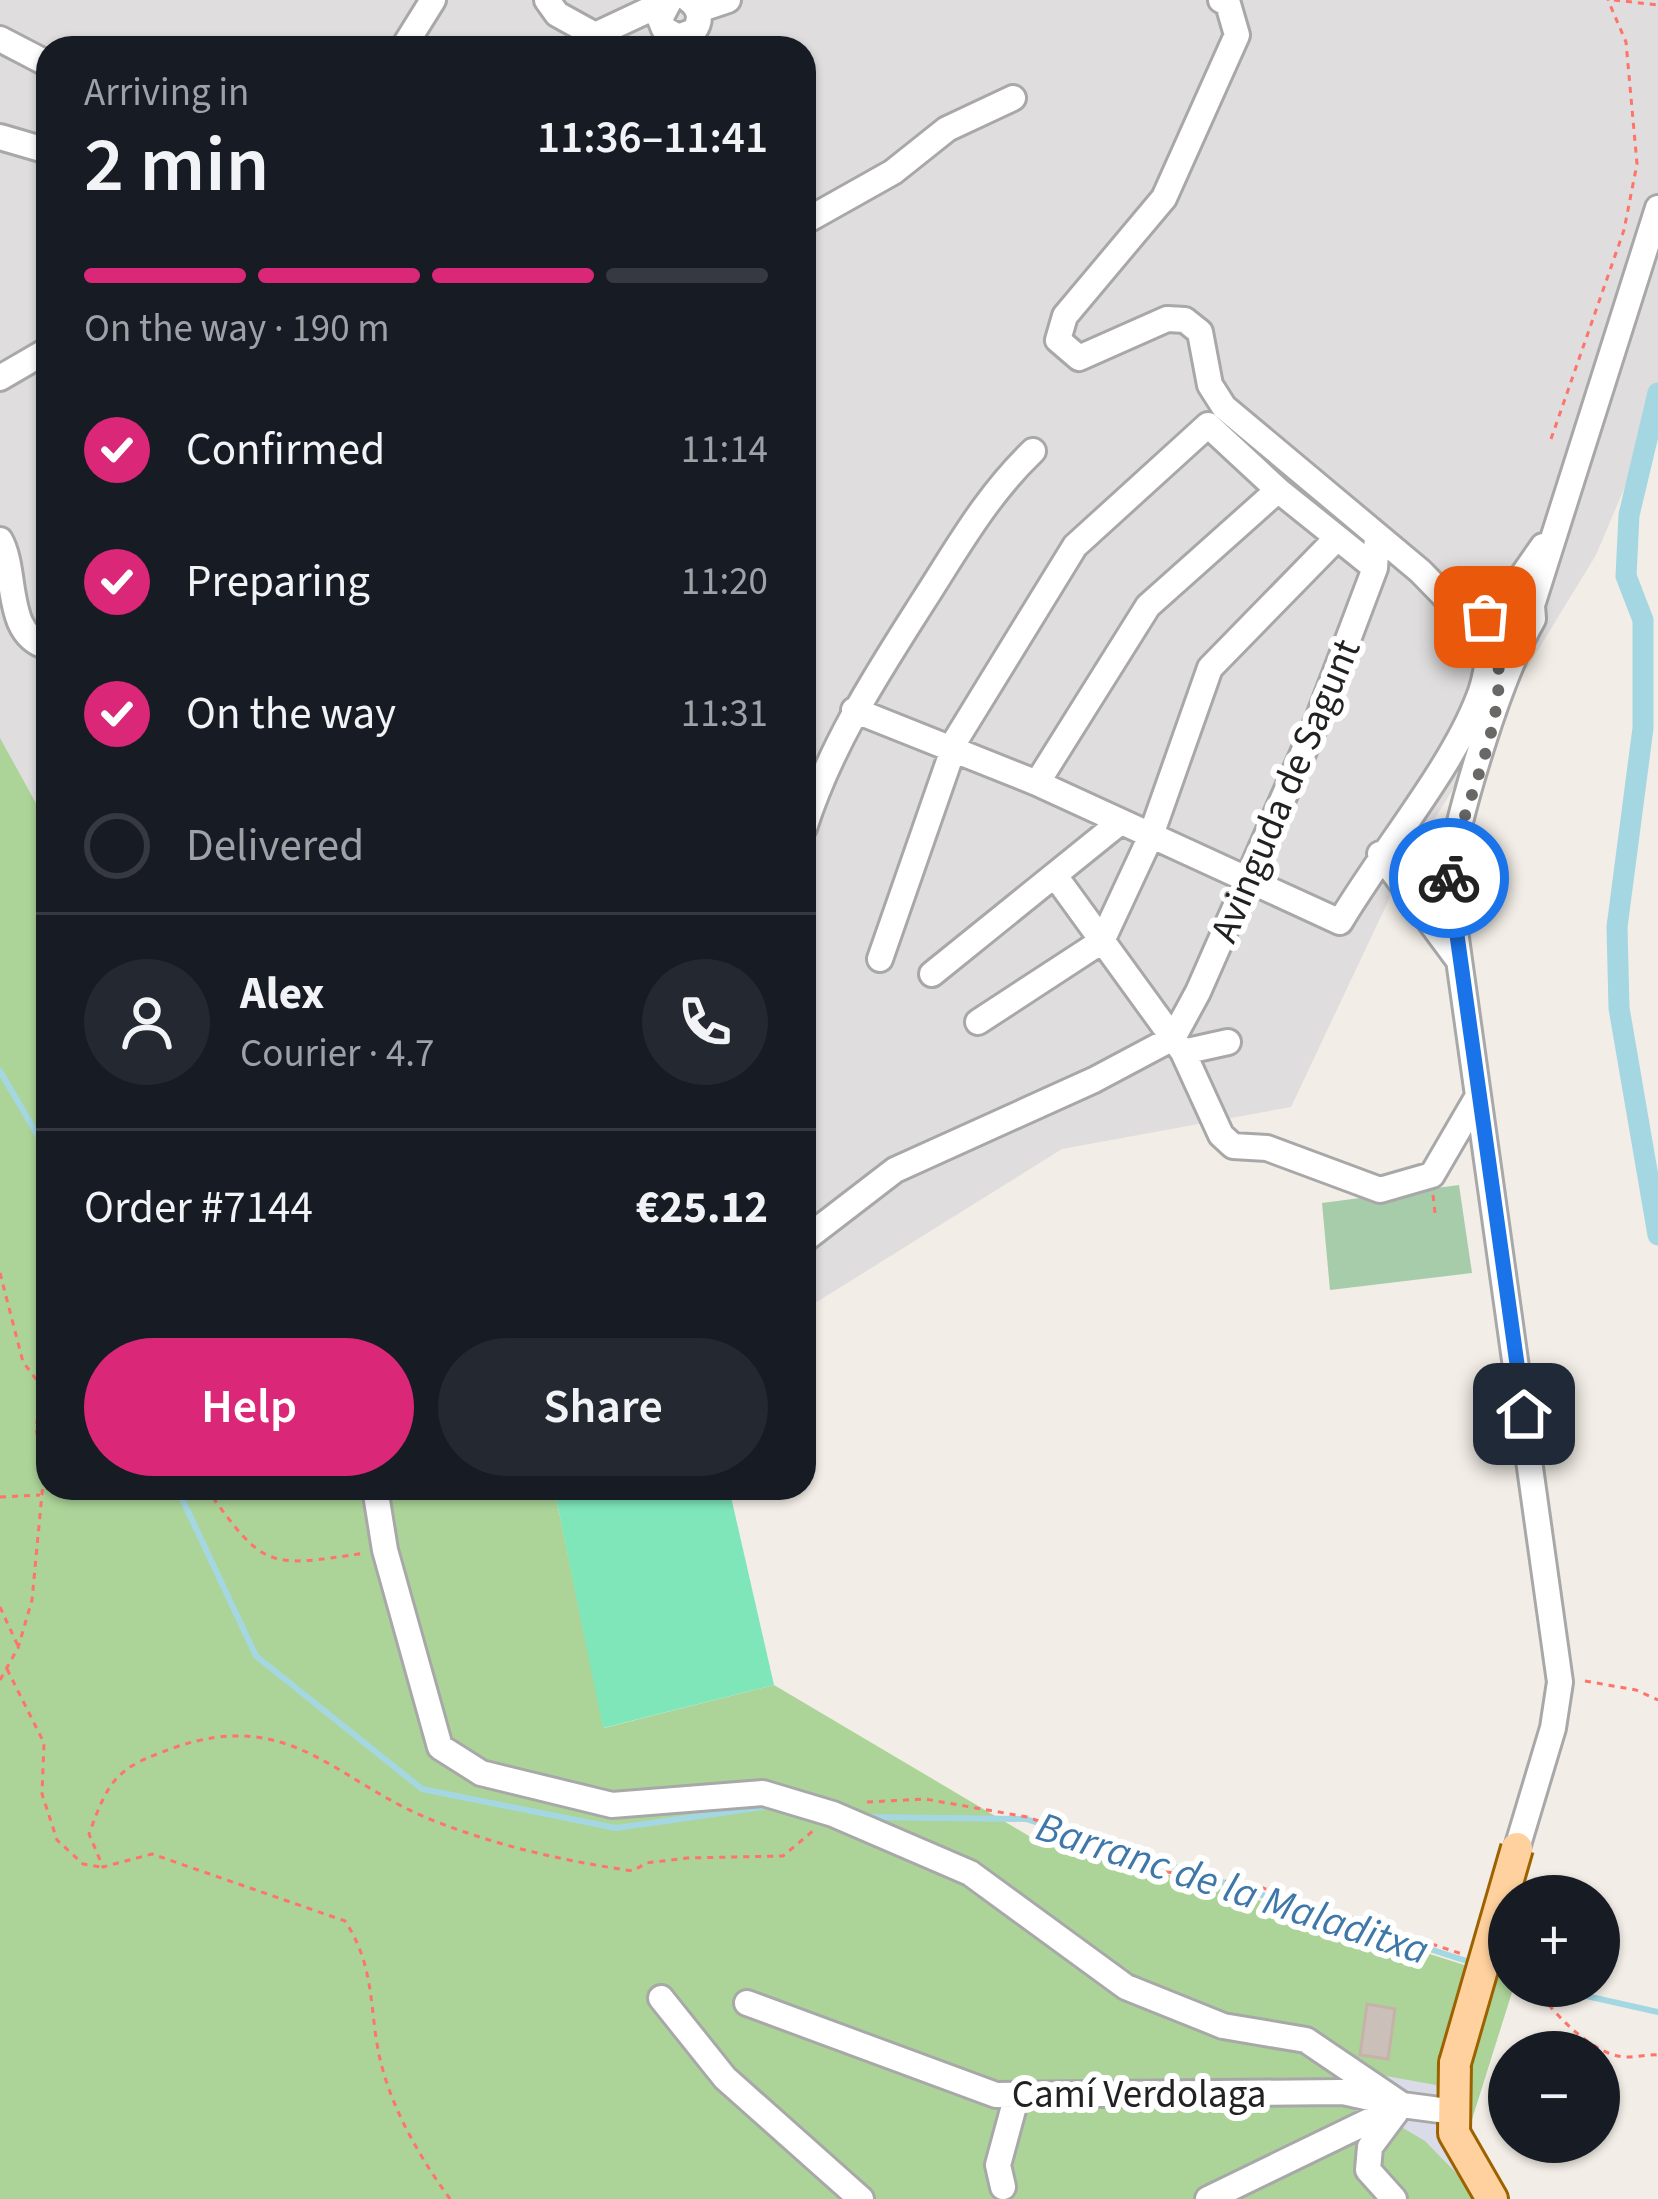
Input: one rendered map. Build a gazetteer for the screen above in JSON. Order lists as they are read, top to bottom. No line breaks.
{"streets":{"street":["Avinguda de Sagunt","Camí Verdolaga"]},"water":["Barranc de la Maladitxa"],"page":{"heading":["2 min","Arriving in","11:36–11:41"],"panel":["Alex","Courier · 4.7","Order #7144","€25.12"],"bar":"On the way · 190 m","list":[["Confirmed","11:14"],["Preparing","11:20"],["On the way","11:31"],"Delivered"],"buttons":["Help","Share"],"map_buttons":["+","−"]}}
